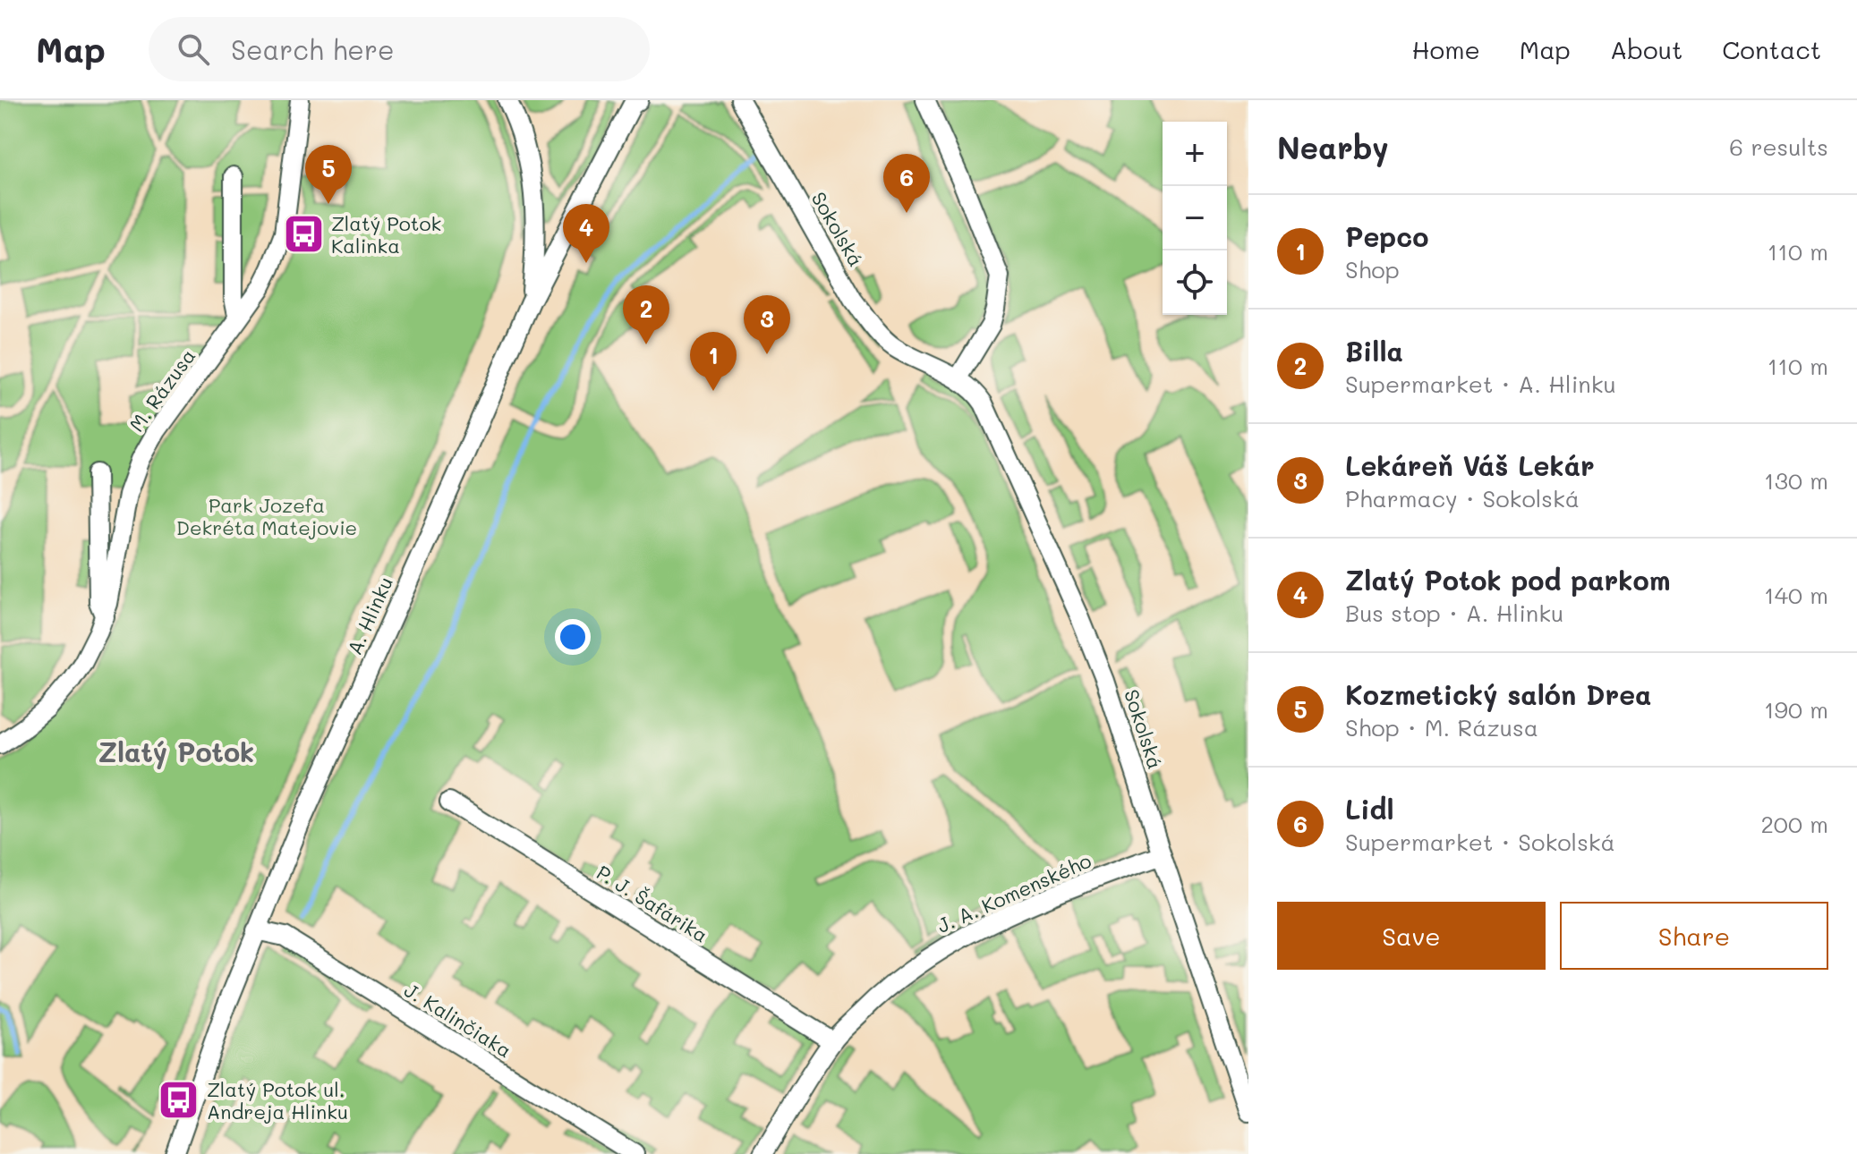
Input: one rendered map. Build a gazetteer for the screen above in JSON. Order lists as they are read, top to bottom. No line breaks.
{"streets":{"street":["Sokolská","M. Rázusa","A. Hlinku","J. A. Komenského","P. J. Šafárika","J. Kalinčiaka"]},"crossings":[["Sokolská","J. A. Komenského"],["A. Hlinku","J. Kalinčiaka"],["J. A. Komenského","P. J. Šafárika"]],"districts":["Zlatý Potok"],"parks":["Park Jozefa Dekréta Matejovie"],"places":{"bus stop":["Zlatý Potok Kalinka","Zlatý Potok ul. Andreja Hlinku"]},"page":{"header":"Map","search":"Search here","nav":["Home","Map","About","Contact"],"heading":["Nearby","6 results"],"map_buttons":["+","−"],"pins":["5","6","4","2","3","1"],"list":[{"mark":"1","name":"Pepco","note":"Shop","value":"110 m"},{"mark":"2","name":"Billa","note":"Supermarket · A. Hlinku","value":"110 m"},{"mark":"3","name":"Lekáreň Váš Lekár","note":"Pharmacy · Sokolská","value":"130 m"},{"mark":"4","name":"Zlatý Potok pod parkom","note":"Bus stop · A. Hlinku","value":"140 m"},{"mark":"5","name":"Kozmetický salón Drea","note":"Shop · M. Rázusa","value":"190 m"},{"mark":"6","name":"Lidl","note":"Supermarket · Sokolská","value":"200 m"}],"buttons":["Save","Share"]}}
